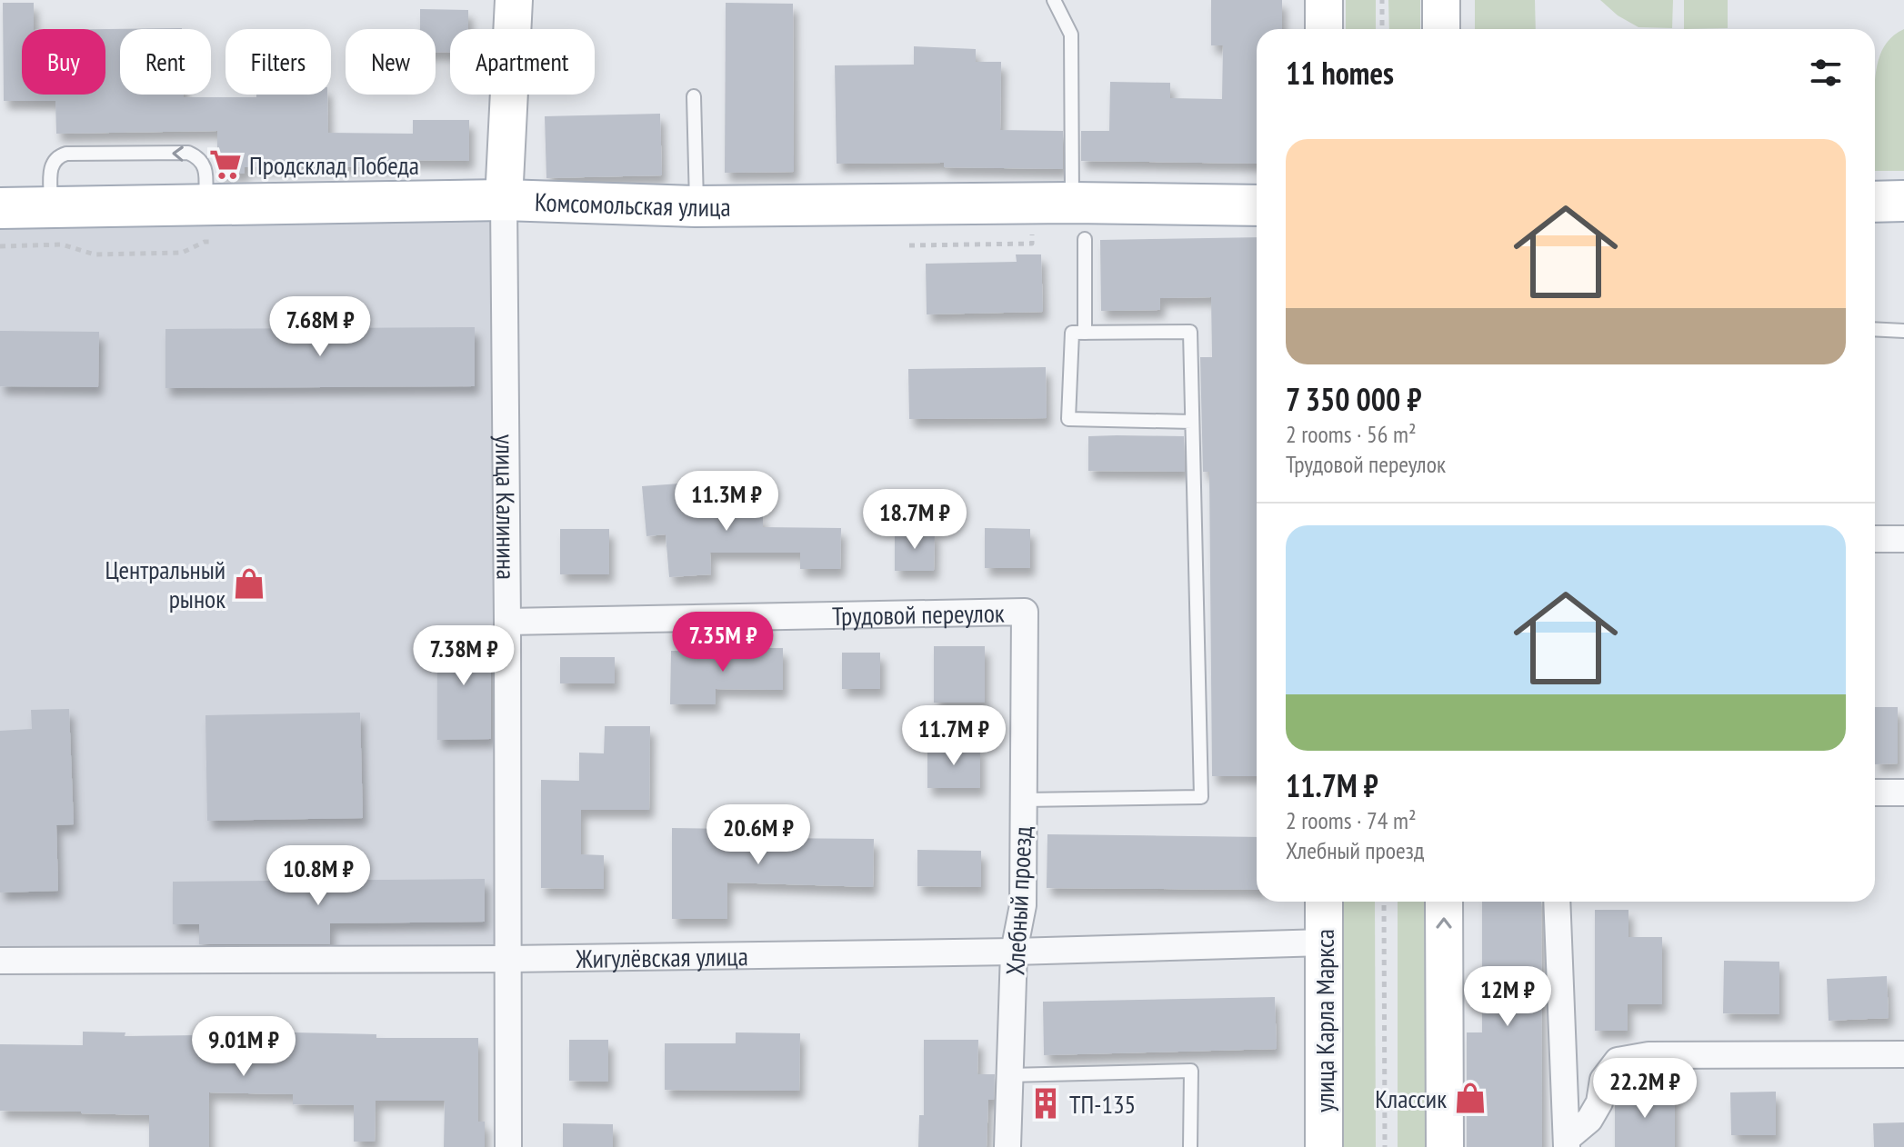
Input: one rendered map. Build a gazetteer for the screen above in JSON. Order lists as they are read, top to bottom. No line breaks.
{"streets":{"main road":["Комсомольская улица","улица Калинина","улица Карла Маркса"],"street":["Трудовой переулок","Хлебный проезд","Жигулёвская улица"]},"crossings":[["Комсомольская улица","улица Калинина"],["улица Калинина","Трудовой переулок"],["улица Калинина","Жигулёвская улица"],["Трудовой переулок","Хлебный проезд"],["Хлебный проезд","Жигулёвская улица"],["Жигулёвская улица","улица Карла Маркса"]],"places":{"supermarket":["Продсклад Победа"],"shop":["Центральный рынок","Классик"],"building":["ТП-135"]},"page":{"chip":["Buy","Rent","Filters","New","Apartment"],"heading":"11 homes","list":[{"name":"7 350 000 ₽","note":"2 rooms · 56 m² · Трудовой переулок"},{"name":"11.7M ₽","note":"2 rooms · 74 m² · Хлебный проезд"}],"price":["7.68M ₽","11.3M ₽","18.7M ₽","7.35M ₽","7.38M ₽","11.7M ₽","20.6M ₽","10.8M ₽","12M ₽","9.01M ₽","22.2M ₽"]}}
